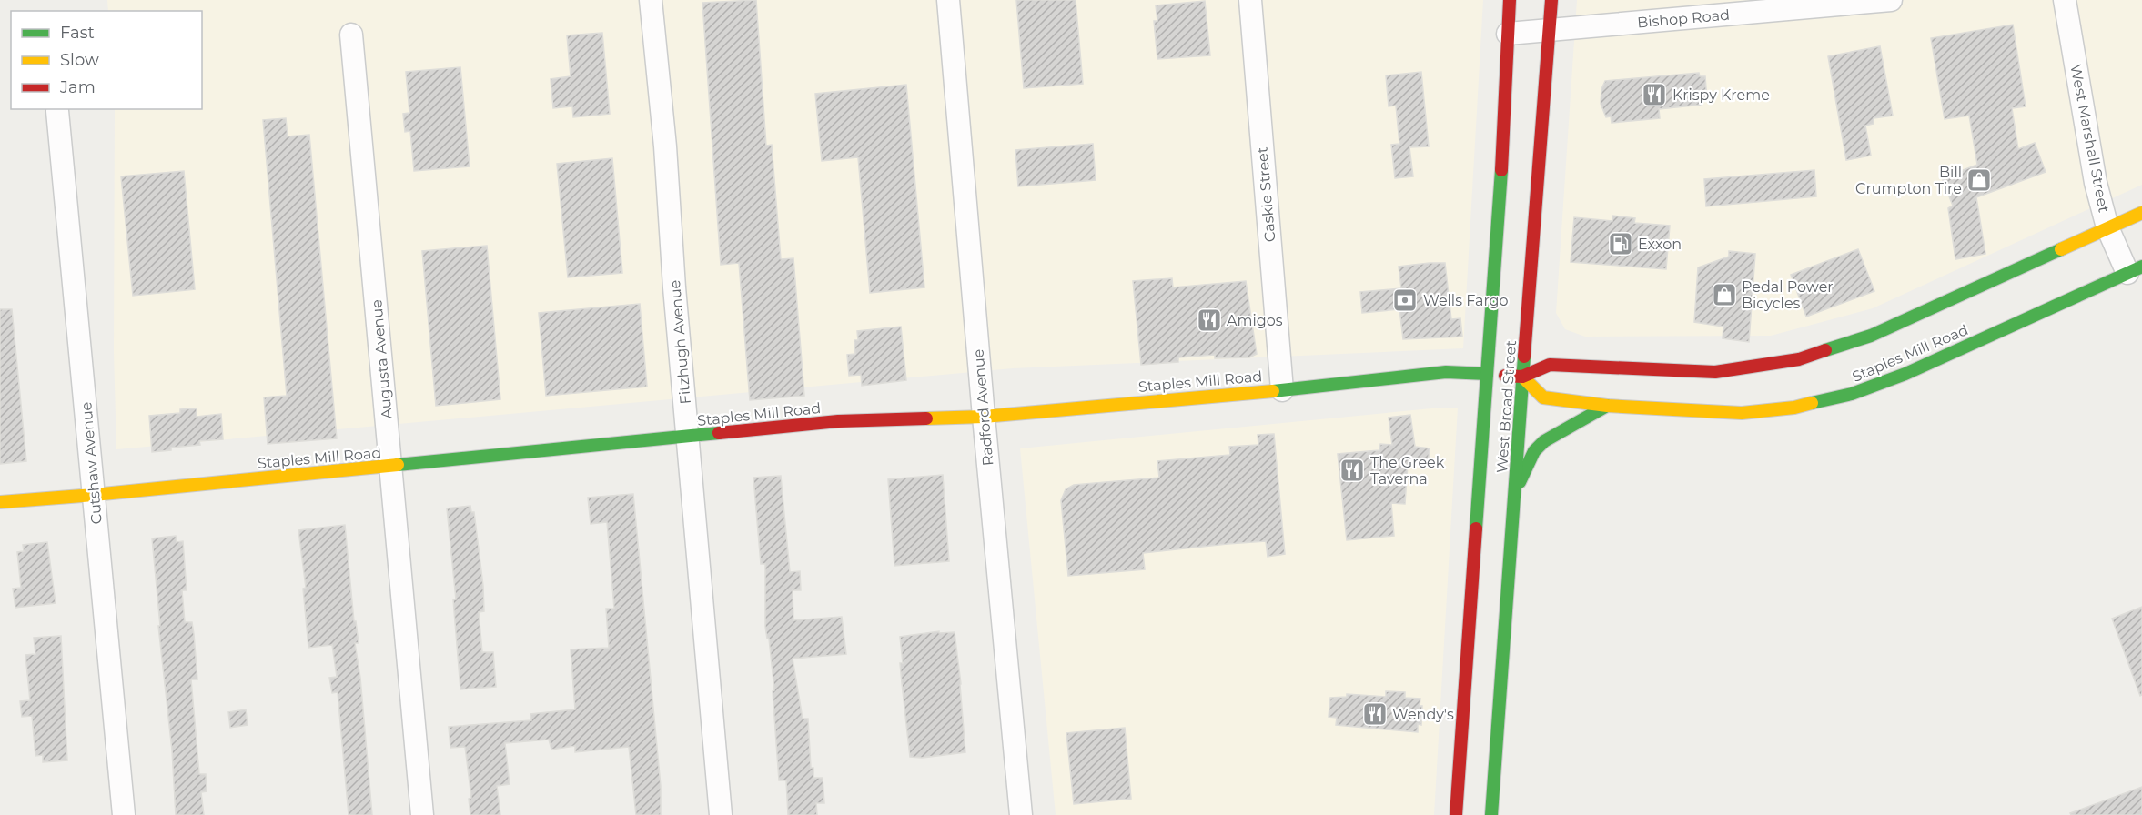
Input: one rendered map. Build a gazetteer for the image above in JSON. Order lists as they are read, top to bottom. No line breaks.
{"streets":{"main road":["Staples Mill Road","West Broad Street"],"street":["Bishop Road","West Marshall Street","Caskie Street","Fitzhugh Avenue","Augusta Avenue","Radford Avenue","Cutshaw Avenue"]},"crossings":[["Bishop Road","West Broad Street"],["West Marshall Street","Staples Mill Road"],["Caskie Street","Staples Mill Road"],["Fitzhugh Avenue","Staples Mill Road"],["Staples Mill Road","Augusta Avenue"],["Staples Mill Road","West Broad Street"],["Staples Mill Road","Radford Avenue"],["Staples Mill Road","Cutshaw Avenue"]],"places":{"restaurant":["Krispy Kreme","Amigos","The Greek Taverna","Wendy's"],"shop":["Bill Crumpton Tire","Pedal Power Bicycles"],"fuel station":["Exxon"],"bank":["Wells Fargo"]},"legend":["Fast","Slow","Jam"]}
